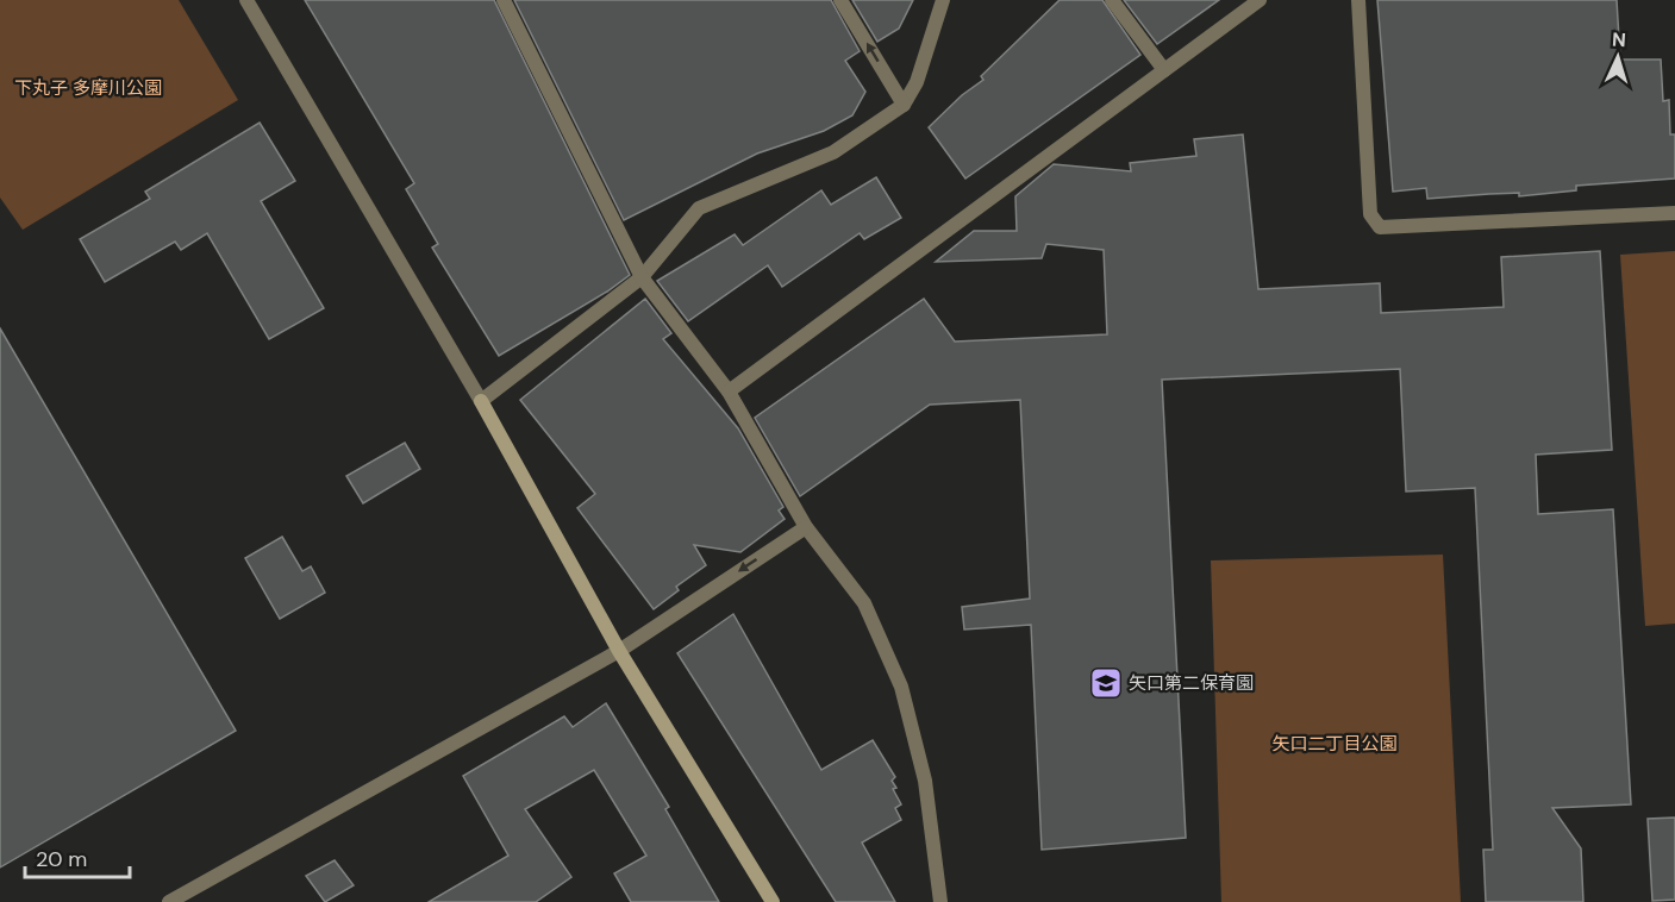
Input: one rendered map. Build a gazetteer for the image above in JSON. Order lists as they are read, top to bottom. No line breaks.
{"parks":["下丸子 多摩川公園","矢口二丁目公園"],"places":{"school or university":["矢口第二保育園"]},"scale_bar":"20 m","north":"top"}
